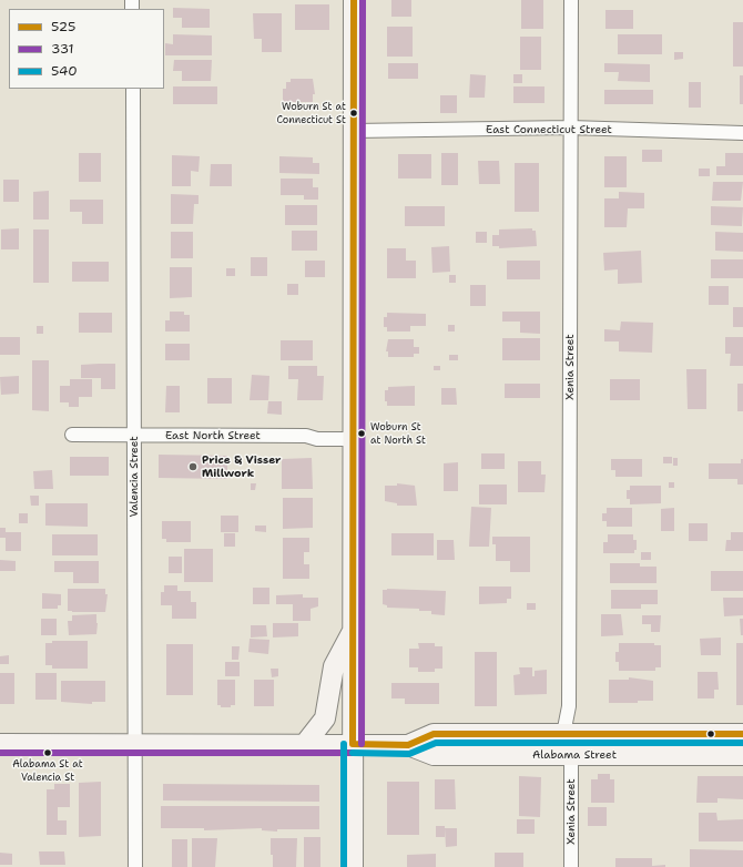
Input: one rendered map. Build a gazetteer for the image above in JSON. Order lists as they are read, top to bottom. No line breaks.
{"streets":{"main road":["Alabama Street"],"street":["East Connecticut Street","Xenia Street","East North Street","Valencia Street"]},"crossings":[["East Connecticut Street","Xenia Street"],["Xenia Street","Alabama Street"],["East North Street","Valencia Street"],["Valencia Street","Alabama Street"]],"places":["Woburn St at Connecticut St","Woburn St at North St","Price & Visser Millwork","Alabama St at Valencia St"],"lines":["transit line 525","transit line 331","transit line 540"],"legend":["525","331","540"]}
